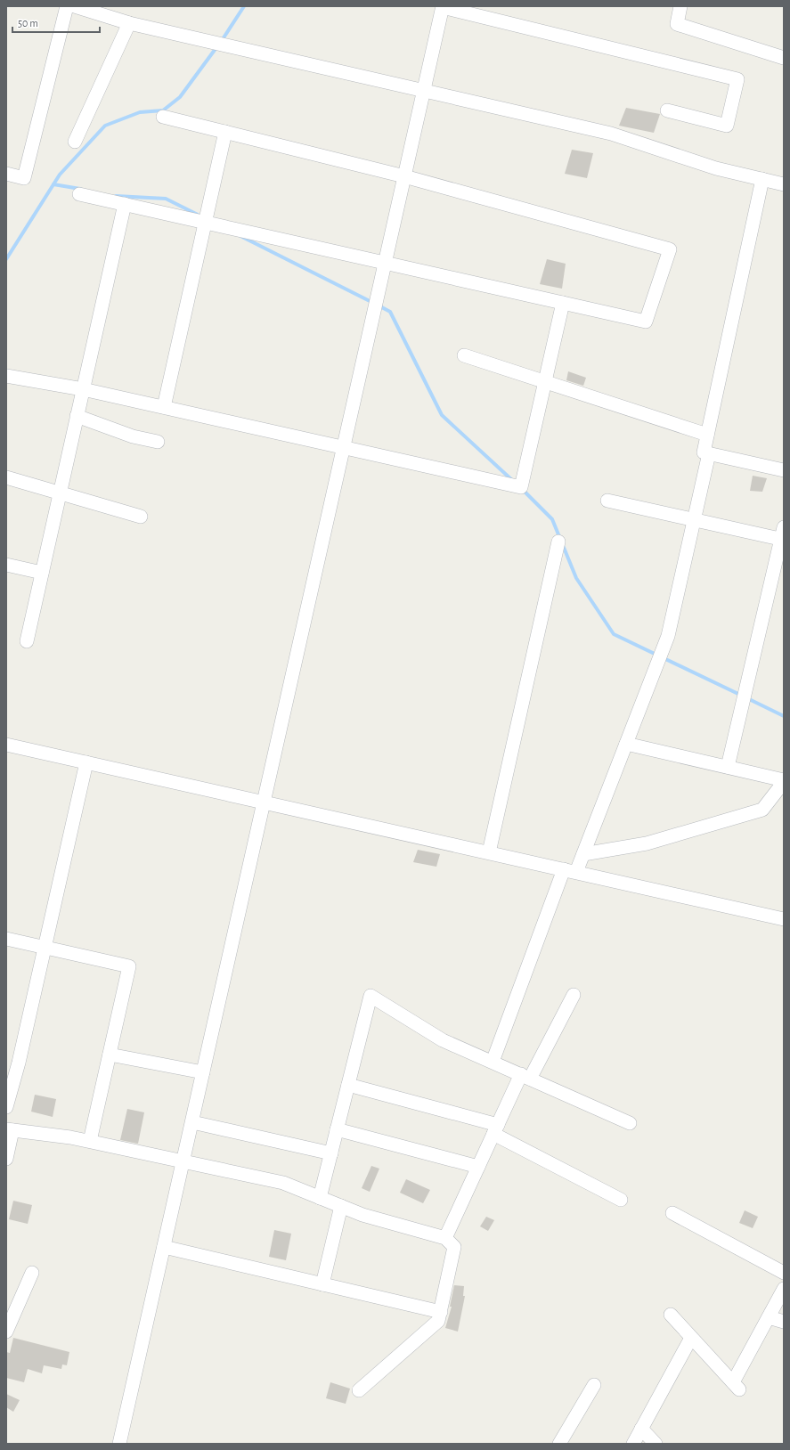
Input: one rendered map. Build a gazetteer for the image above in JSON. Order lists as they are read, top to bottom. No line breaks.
{"scale_bar":"50 m"}
